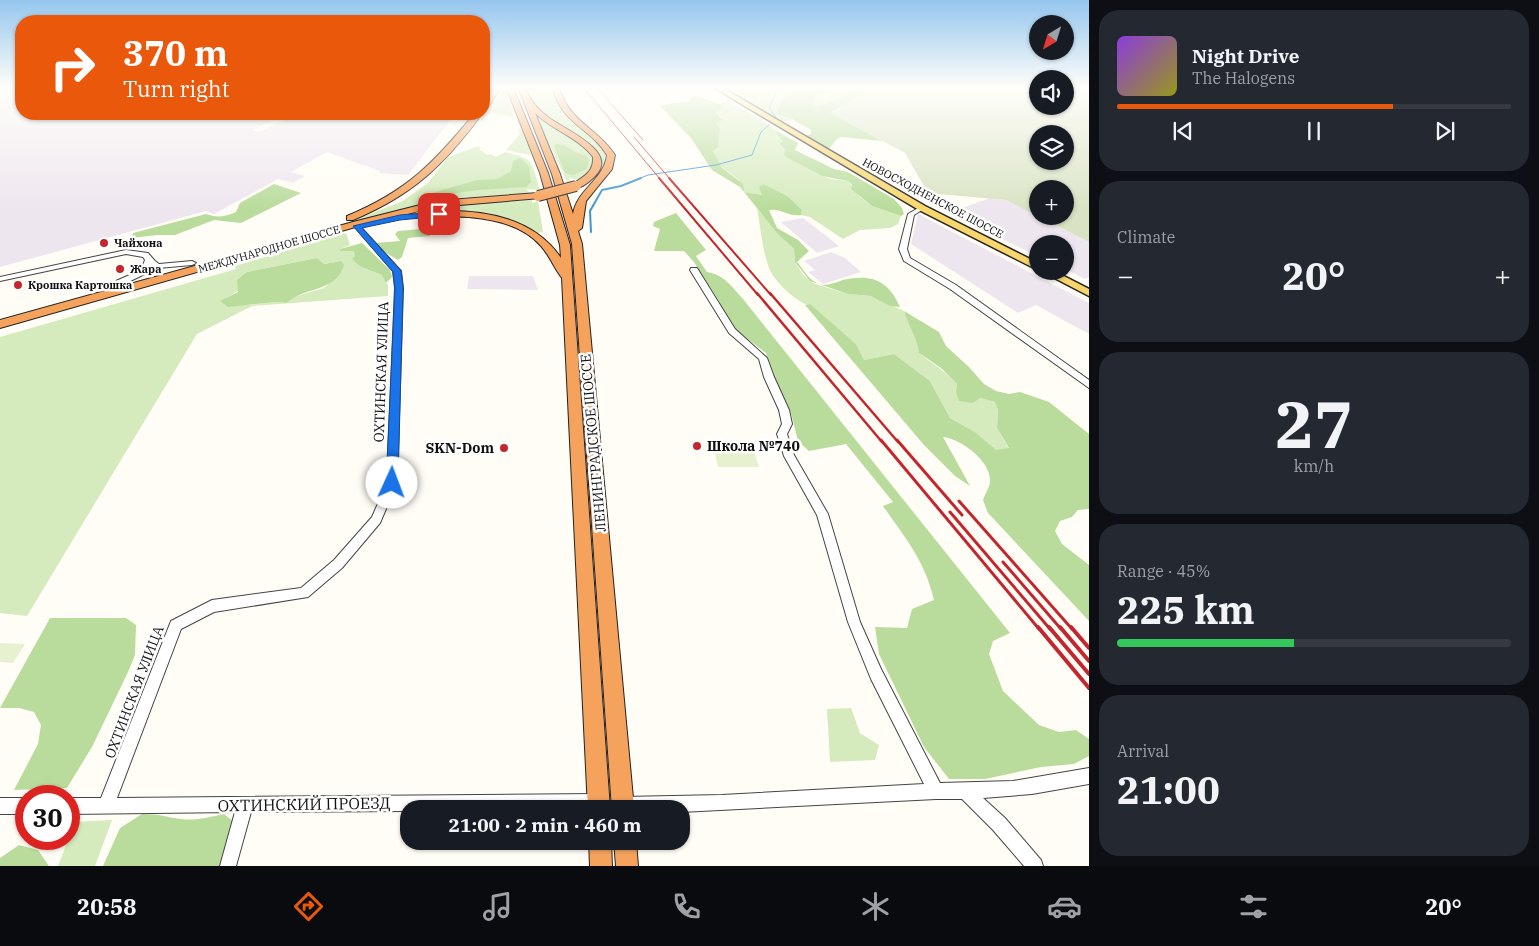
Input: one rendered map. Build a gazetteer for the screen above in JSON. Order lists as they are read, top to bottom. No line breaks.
{"streets":{"highway":["МЕЖДУНАРОДНОЕ ШОССЕ","ЛЕНИНГРАДСКОЕ ШОССЕ"],"main road":["НОВОСХОДНЕНСКОЕ ШОССЕ"],"street":["ОХТИНСКАЯ УЛИЦА","ОХТИНСКИЙ ПРОЕЗД"]},"crossings":[["ОХТИНСКАЯ УЛИЦА","ОХТИНСКИЙ ПРОЕЗД"]],"places":["Чайхона","Жара","Крошка Картошка","Школа №740","SKN-Dom"],"north":"bottom left","page":{"map_buttons":["+","−"],"turn":["370 m","Turn right"],"song":["Night Drive","The Halogens"],"tile":["Climate",["27","km/h"],["Range · 45%","225 km"],["Arrival","21:00"]],"heat":["−","20°","+"],"limit":"30","trip":"21:00 · 2 min · 460 m","tabs":["20:58","20°"]}}
